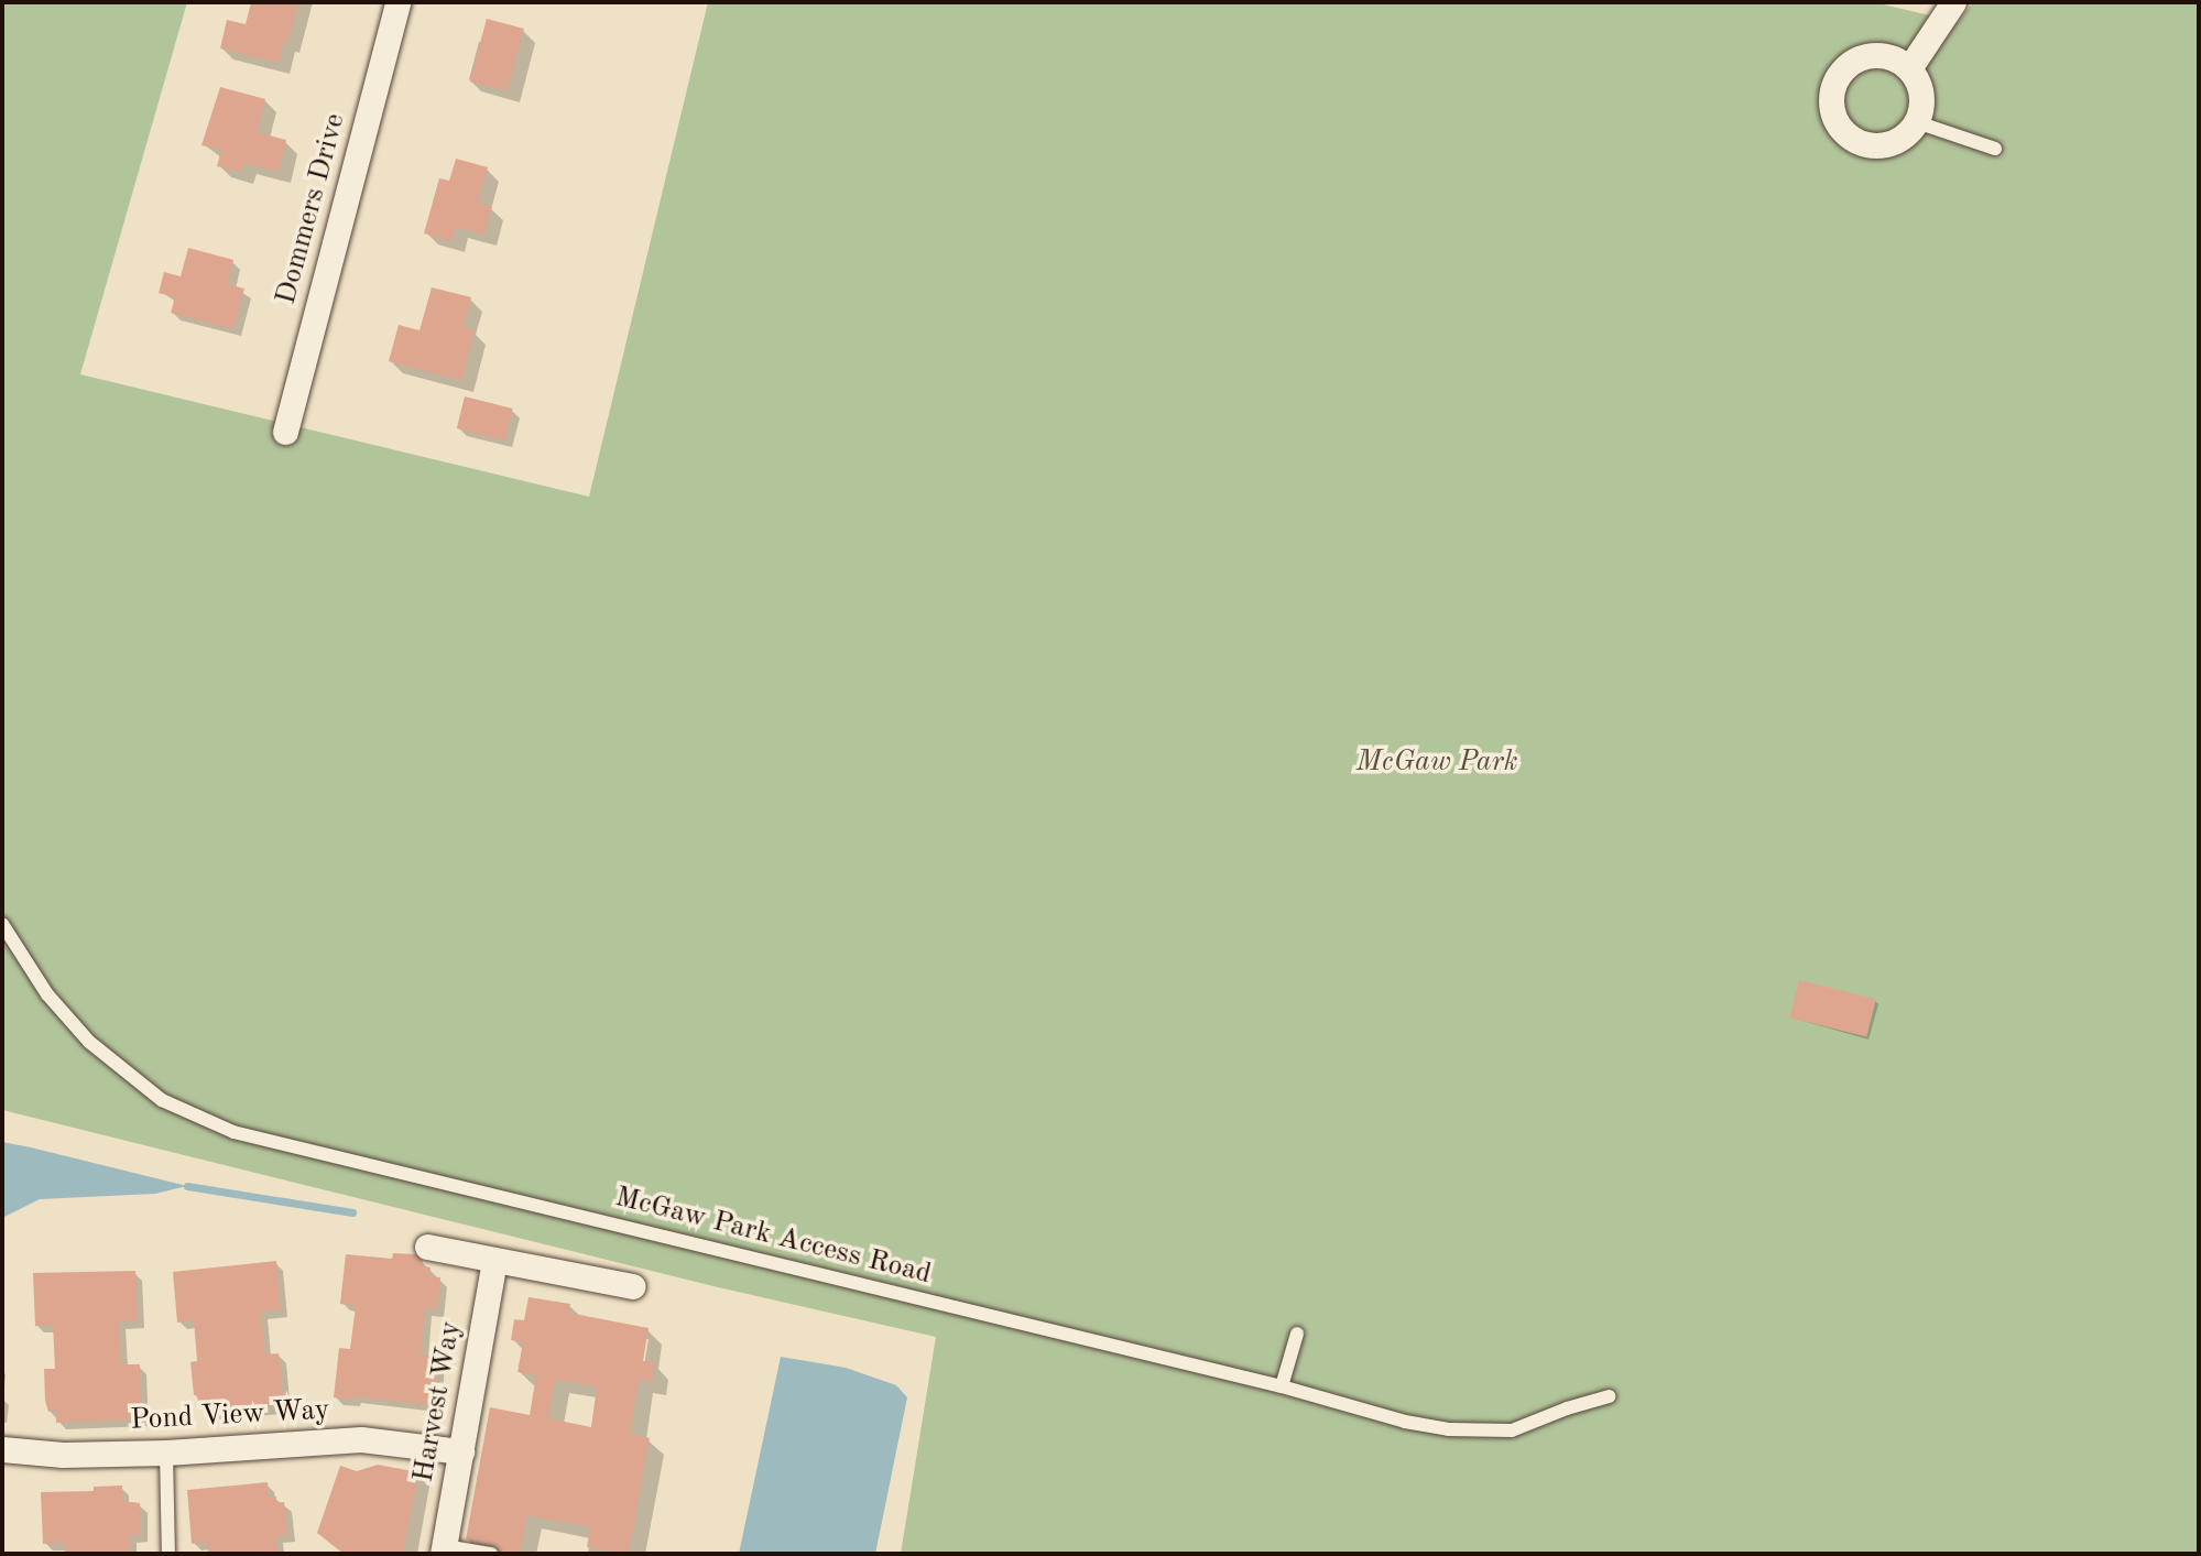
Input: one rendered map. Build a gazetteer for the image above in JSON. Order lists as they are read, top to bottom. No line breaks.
{"streets":{"street":["Dommers Drive","Harvest Way","Pond View Way"],"lane":["McGaw Park Access Road"]},"crossings":[["Harvest Way","Pond View Way"]],"parks":["McGaw Park"]}
